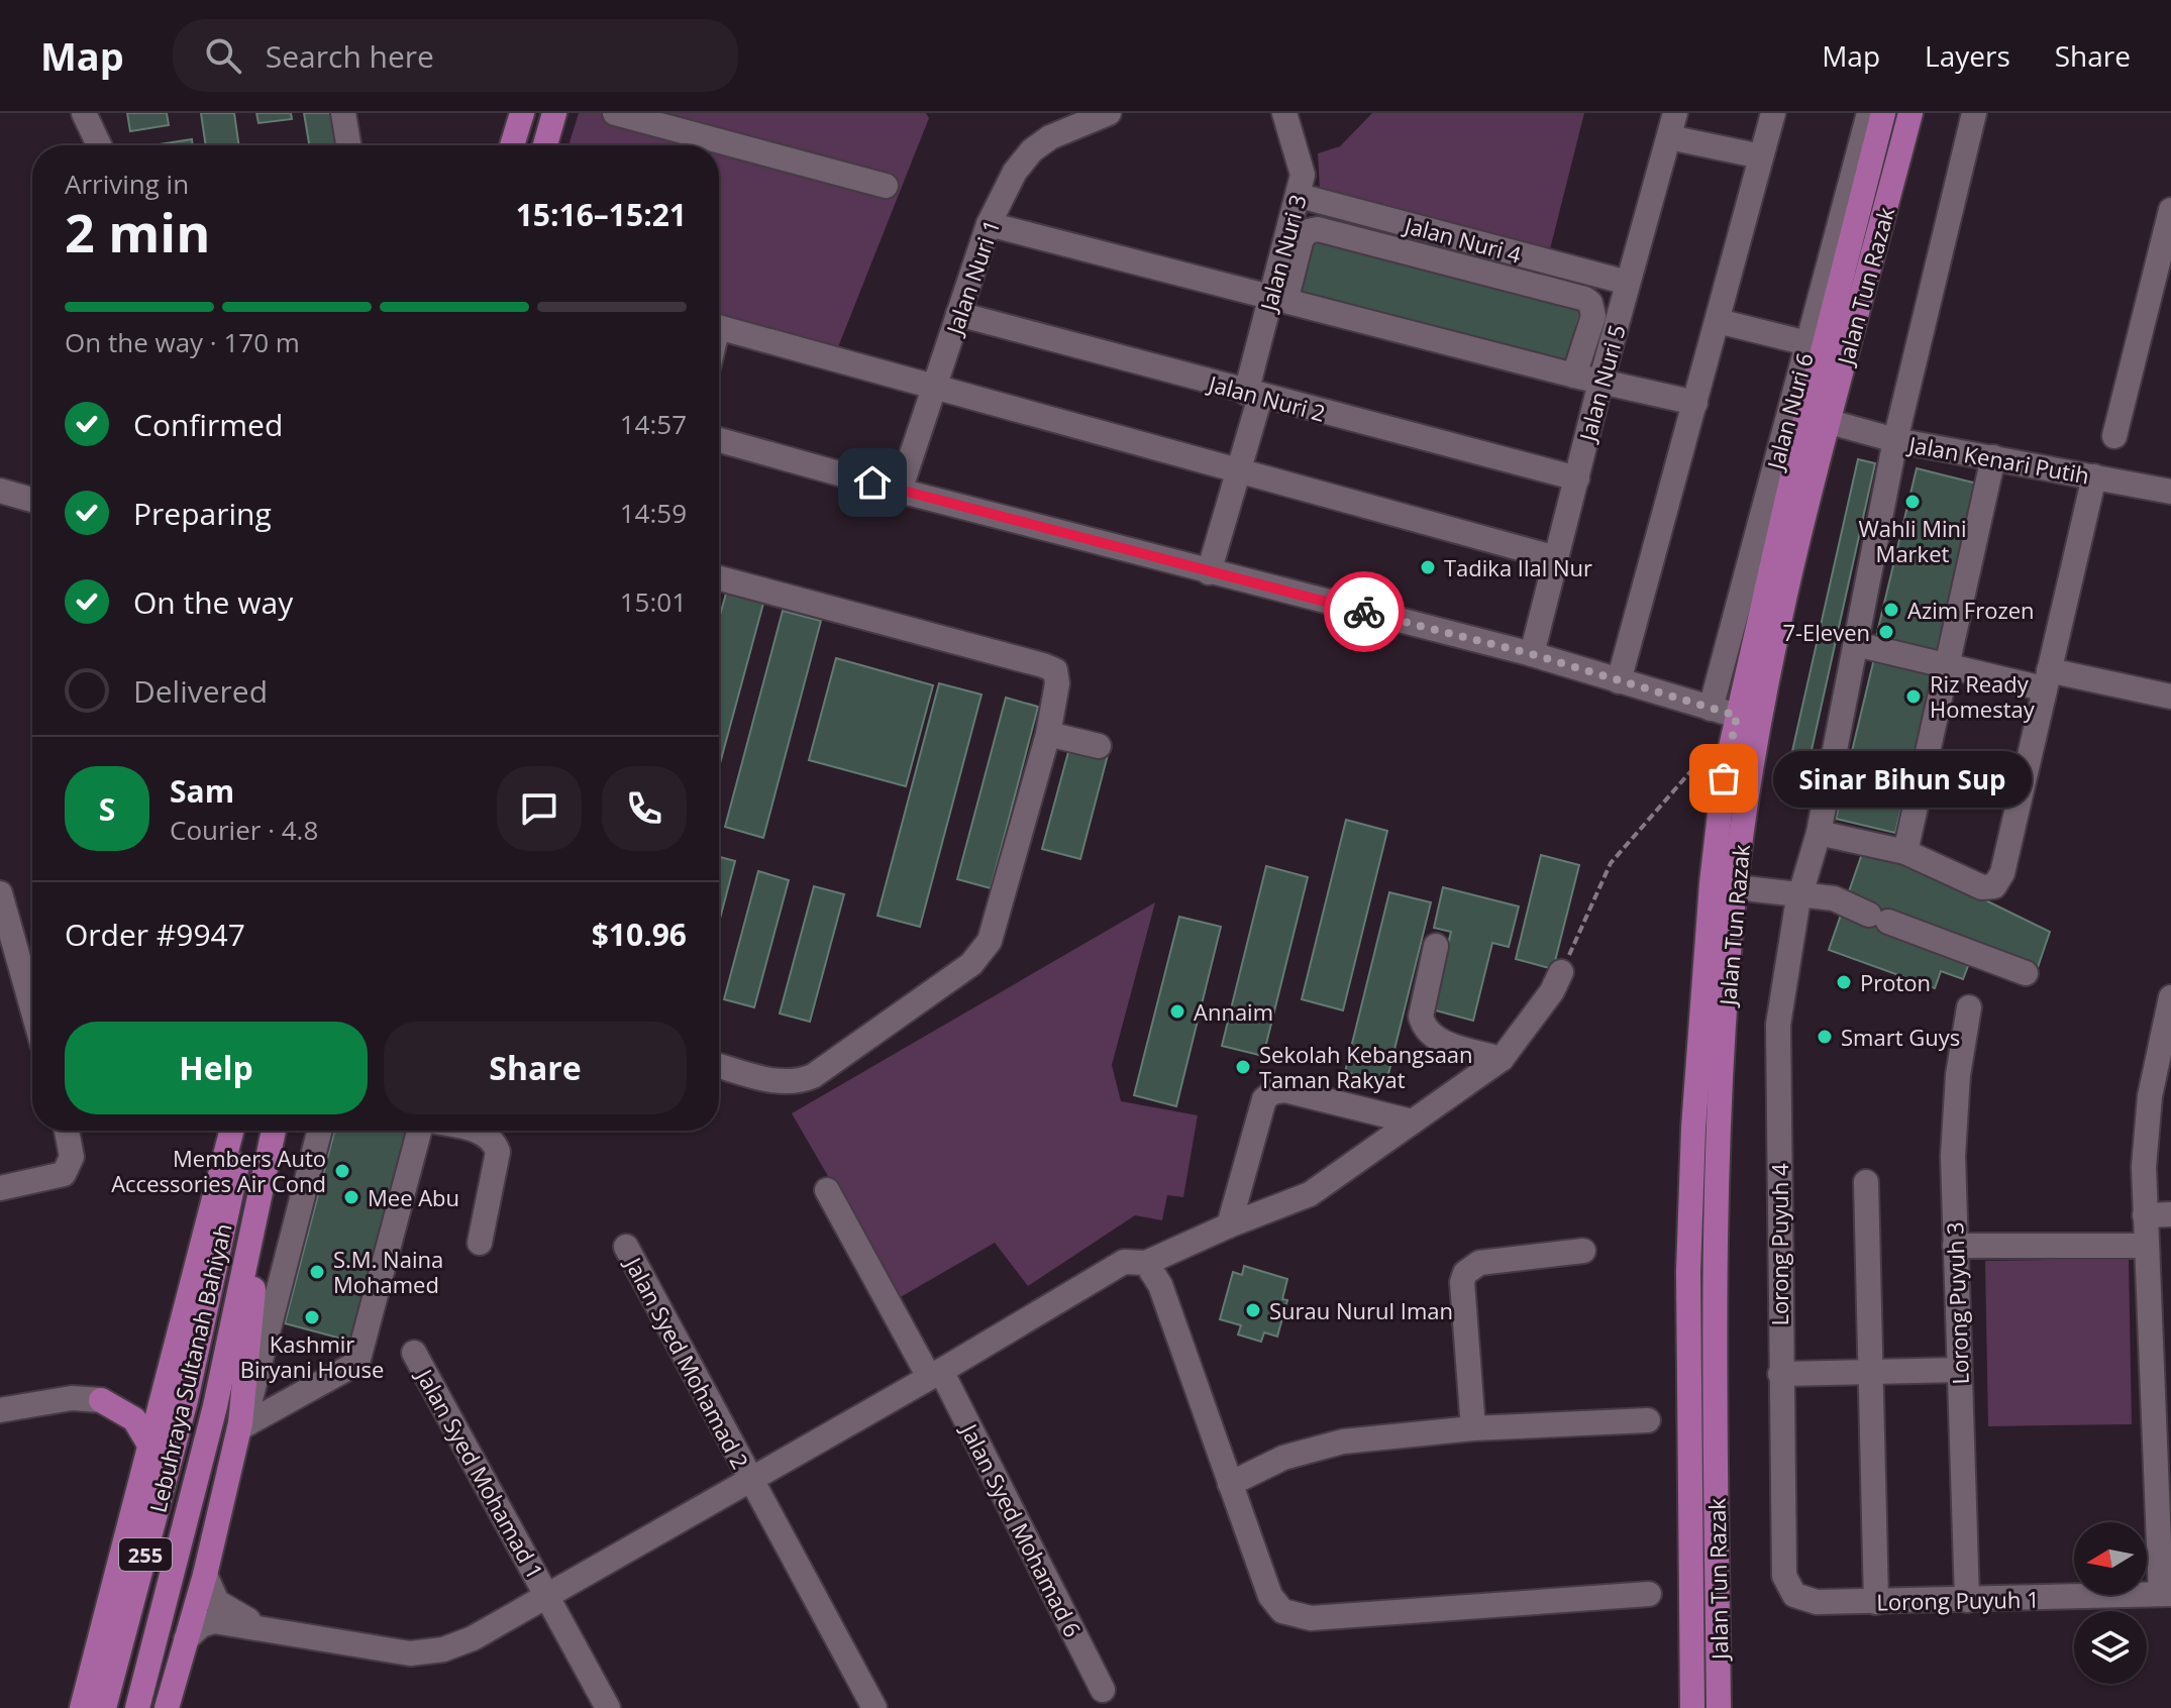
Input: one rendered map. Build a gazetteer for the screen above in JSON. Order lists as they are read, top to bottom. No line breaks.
{"streets":{"main road":["Jalan Tun Razak","Lebuhraya Sultanah Bahiyah","255"],"street":["Jalan Nuri 4","Jalan Nuri 3","Jalan Nuri 1","Jalan Nuri 5","Jalan Nuri 2","Jalan Nuri 6","Jalan Kenari Putih","Lorong Puyuh 4","Lorong Puyuh 3","Jalan Syed Mohamad 2","Jalan Syed Mohamad 1","Jalan Syed Mohamad 6","Lorong Puyuh 1"]},"crossings":[["Jalan Nuri 4","Jalan Nuri 3"],["Jalan Nuri 4","Jalan Nuri 5"],["Jalan Nuri 3","Jalan Nuri 2"],["Jalan Nuri 1","Jalan Nuri 2"],["Jalan Tun Razak","Jalan Nuri 6"],["Jalan Tun Razak","Jalan Kenari Putih"],["Jalan Nuri 5","Jalan Nuri 2"],["Jalan Kenari Putih","Lorong Puyuh 4"],["Lorong Puyuh 4","Lorong Puyuh 1"],["Lorong Puyuh 3","Lorong Puyuh 1"]],"places":["Wahli Mini Market","Tadika Ilal Nur","Azim Frozen","7-Eleven","Riz Ready Homestay","Sinar Bihun Sup","Proton","Annaim","Smart Guys","Sekolah Kebangsaan Taman Rakyat","Members Auto Accessories Air Cond","Mee Abu","S.M. Naina Mohamed","Surau Nurul Iman","Kashmir Biryani House"],"north":"left","page":{"header":"Map","search":"Search here","nav":["Map","Layers","Share"],"heading":["2 min","Arriving in","15:16–15:21"],"panel":["Sam","Courier · 4.8","Order #9947","$10.96"],"bar":"On the way · 170 m","list":[["Confirmed","14:57"],["Preparing","14:59"],["On the way","15:01"],"Delivered"],"bubble":"Sinar Bihun Sup","round":"S","buttons":["Help","Share"]}}
